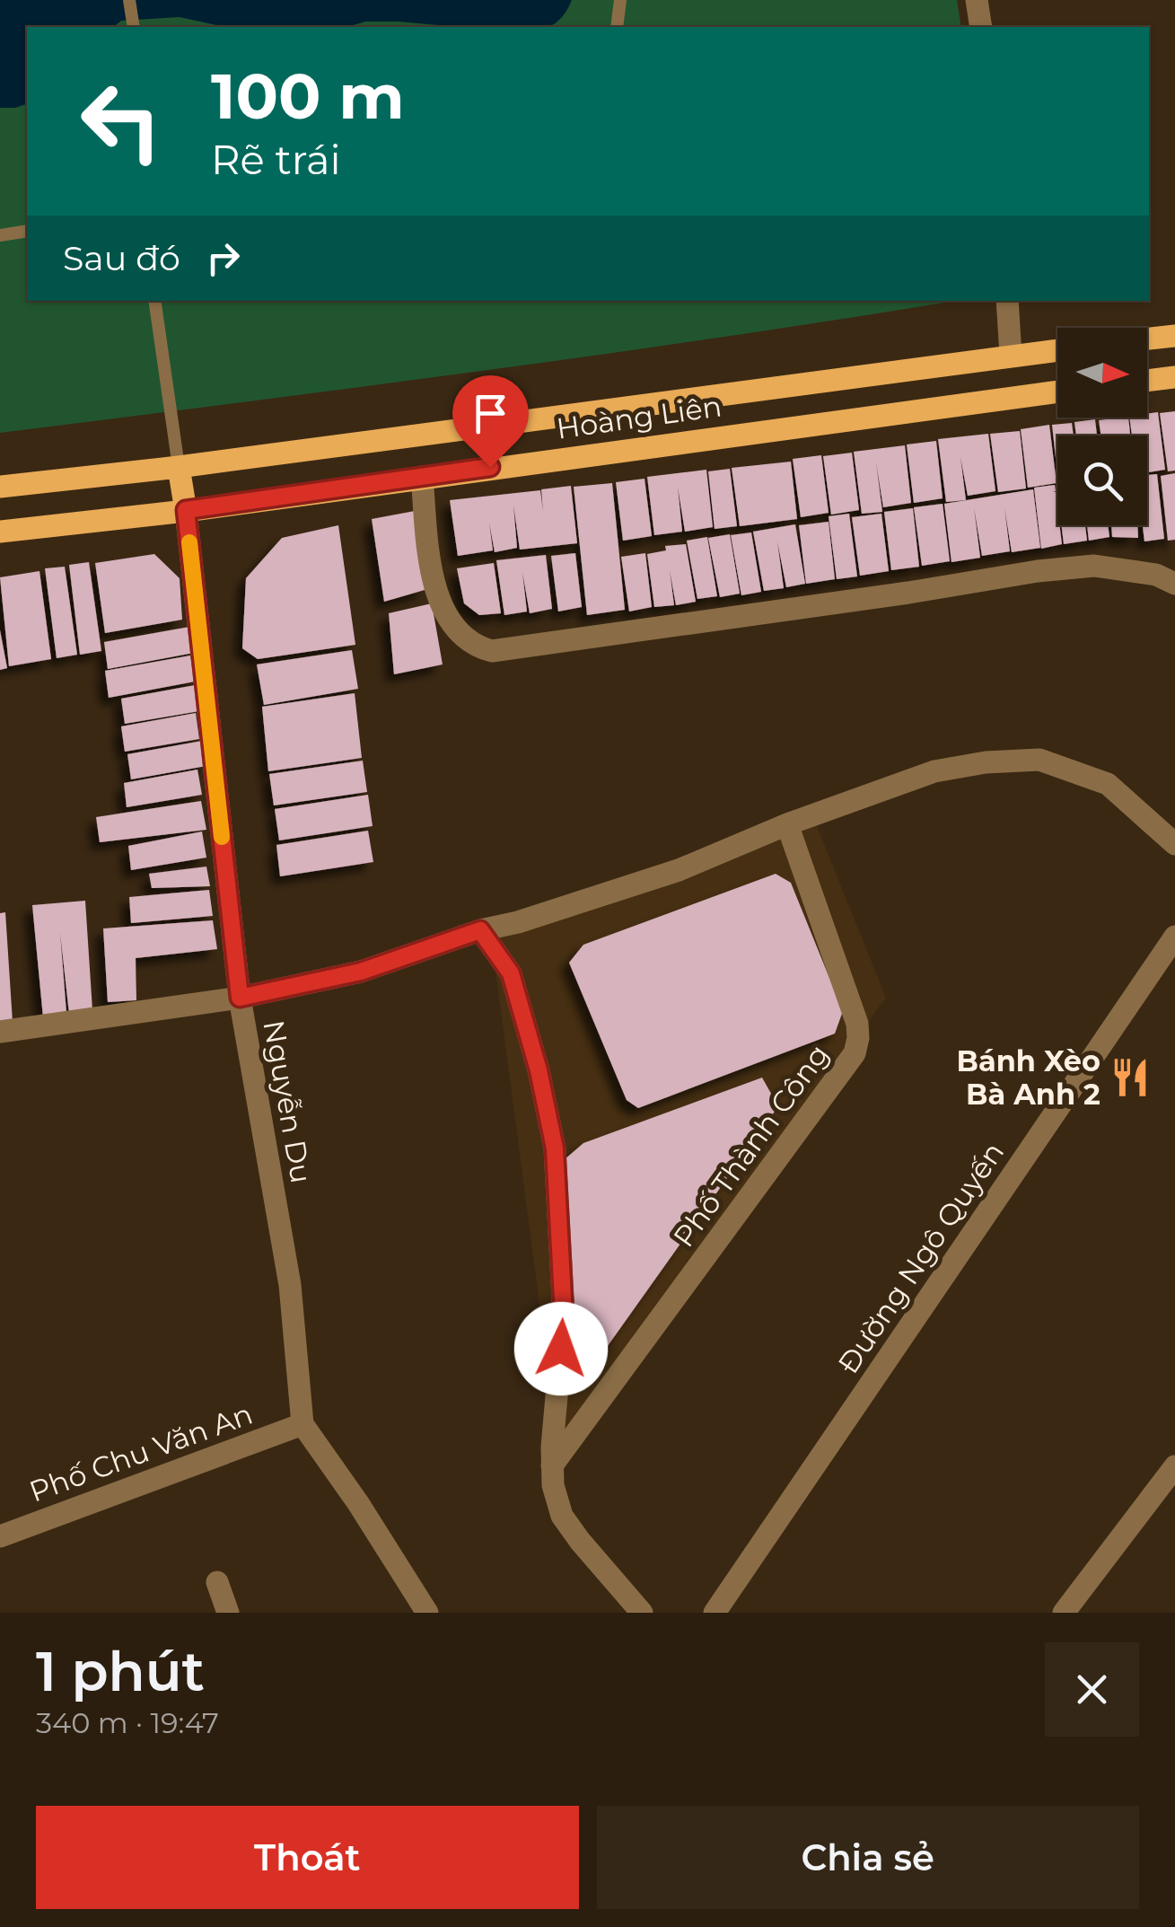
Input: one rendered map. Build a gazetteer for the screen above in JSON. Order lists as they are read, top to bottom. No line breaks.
{"streets":{"main road":["Hoàng Liên"],"street":["Nguyễn Du","Phố Thành Công","Đường Ngô Quyến","Phố Chu Văn An"]},"crossings":[["Hoàng Liên","Nguyễn Du"],["Nguyễn Du","Phố Chu Văn An"]],"places":{"restaurant":["Bánh Xèo Bà Anh 2"]},"north":"right","page":{"turn":["100 m","Rẽ trái"],"then":"Sau đó","heading":["1 phút","340 m · 19:47"],"buttons":["Thoát","Chia sẻ"]}}
